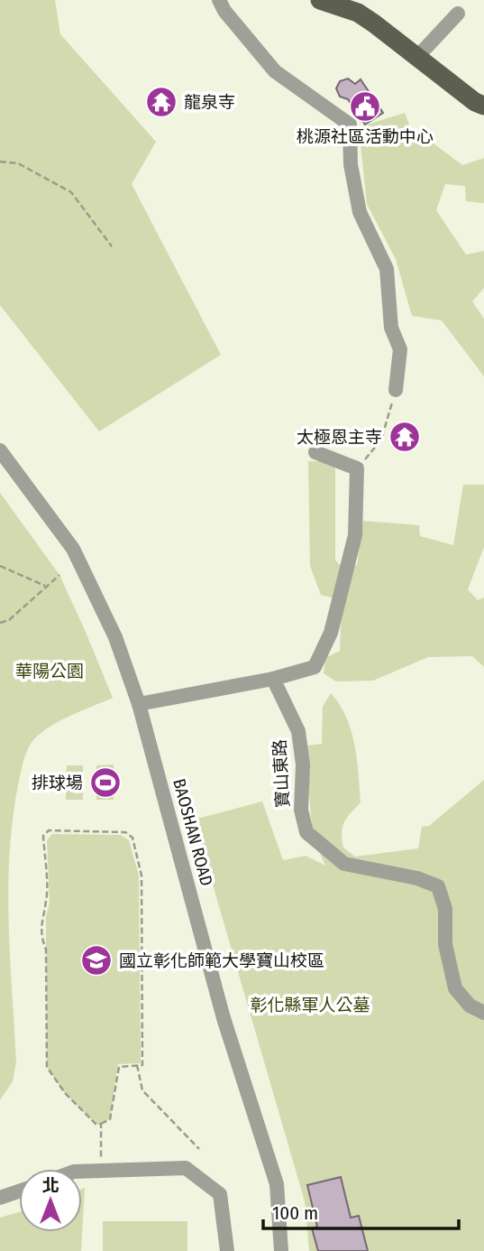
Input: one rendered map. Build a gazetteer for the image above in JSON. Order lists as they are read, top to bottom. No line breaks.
{"streets":{"street":["寶山東路","BAOSHAN ROAD"]},"parks":["華陽公園","彰化縣軍人公墓"],"places":{"temple":["龍泉寺","太極恩主寺"],"public building":["桃源社區活動中心"],"sports":["排球場"],"school or university":["國立彰化師範大學寶山校區"]},"scale_bar":"100 m","north":"top"}
